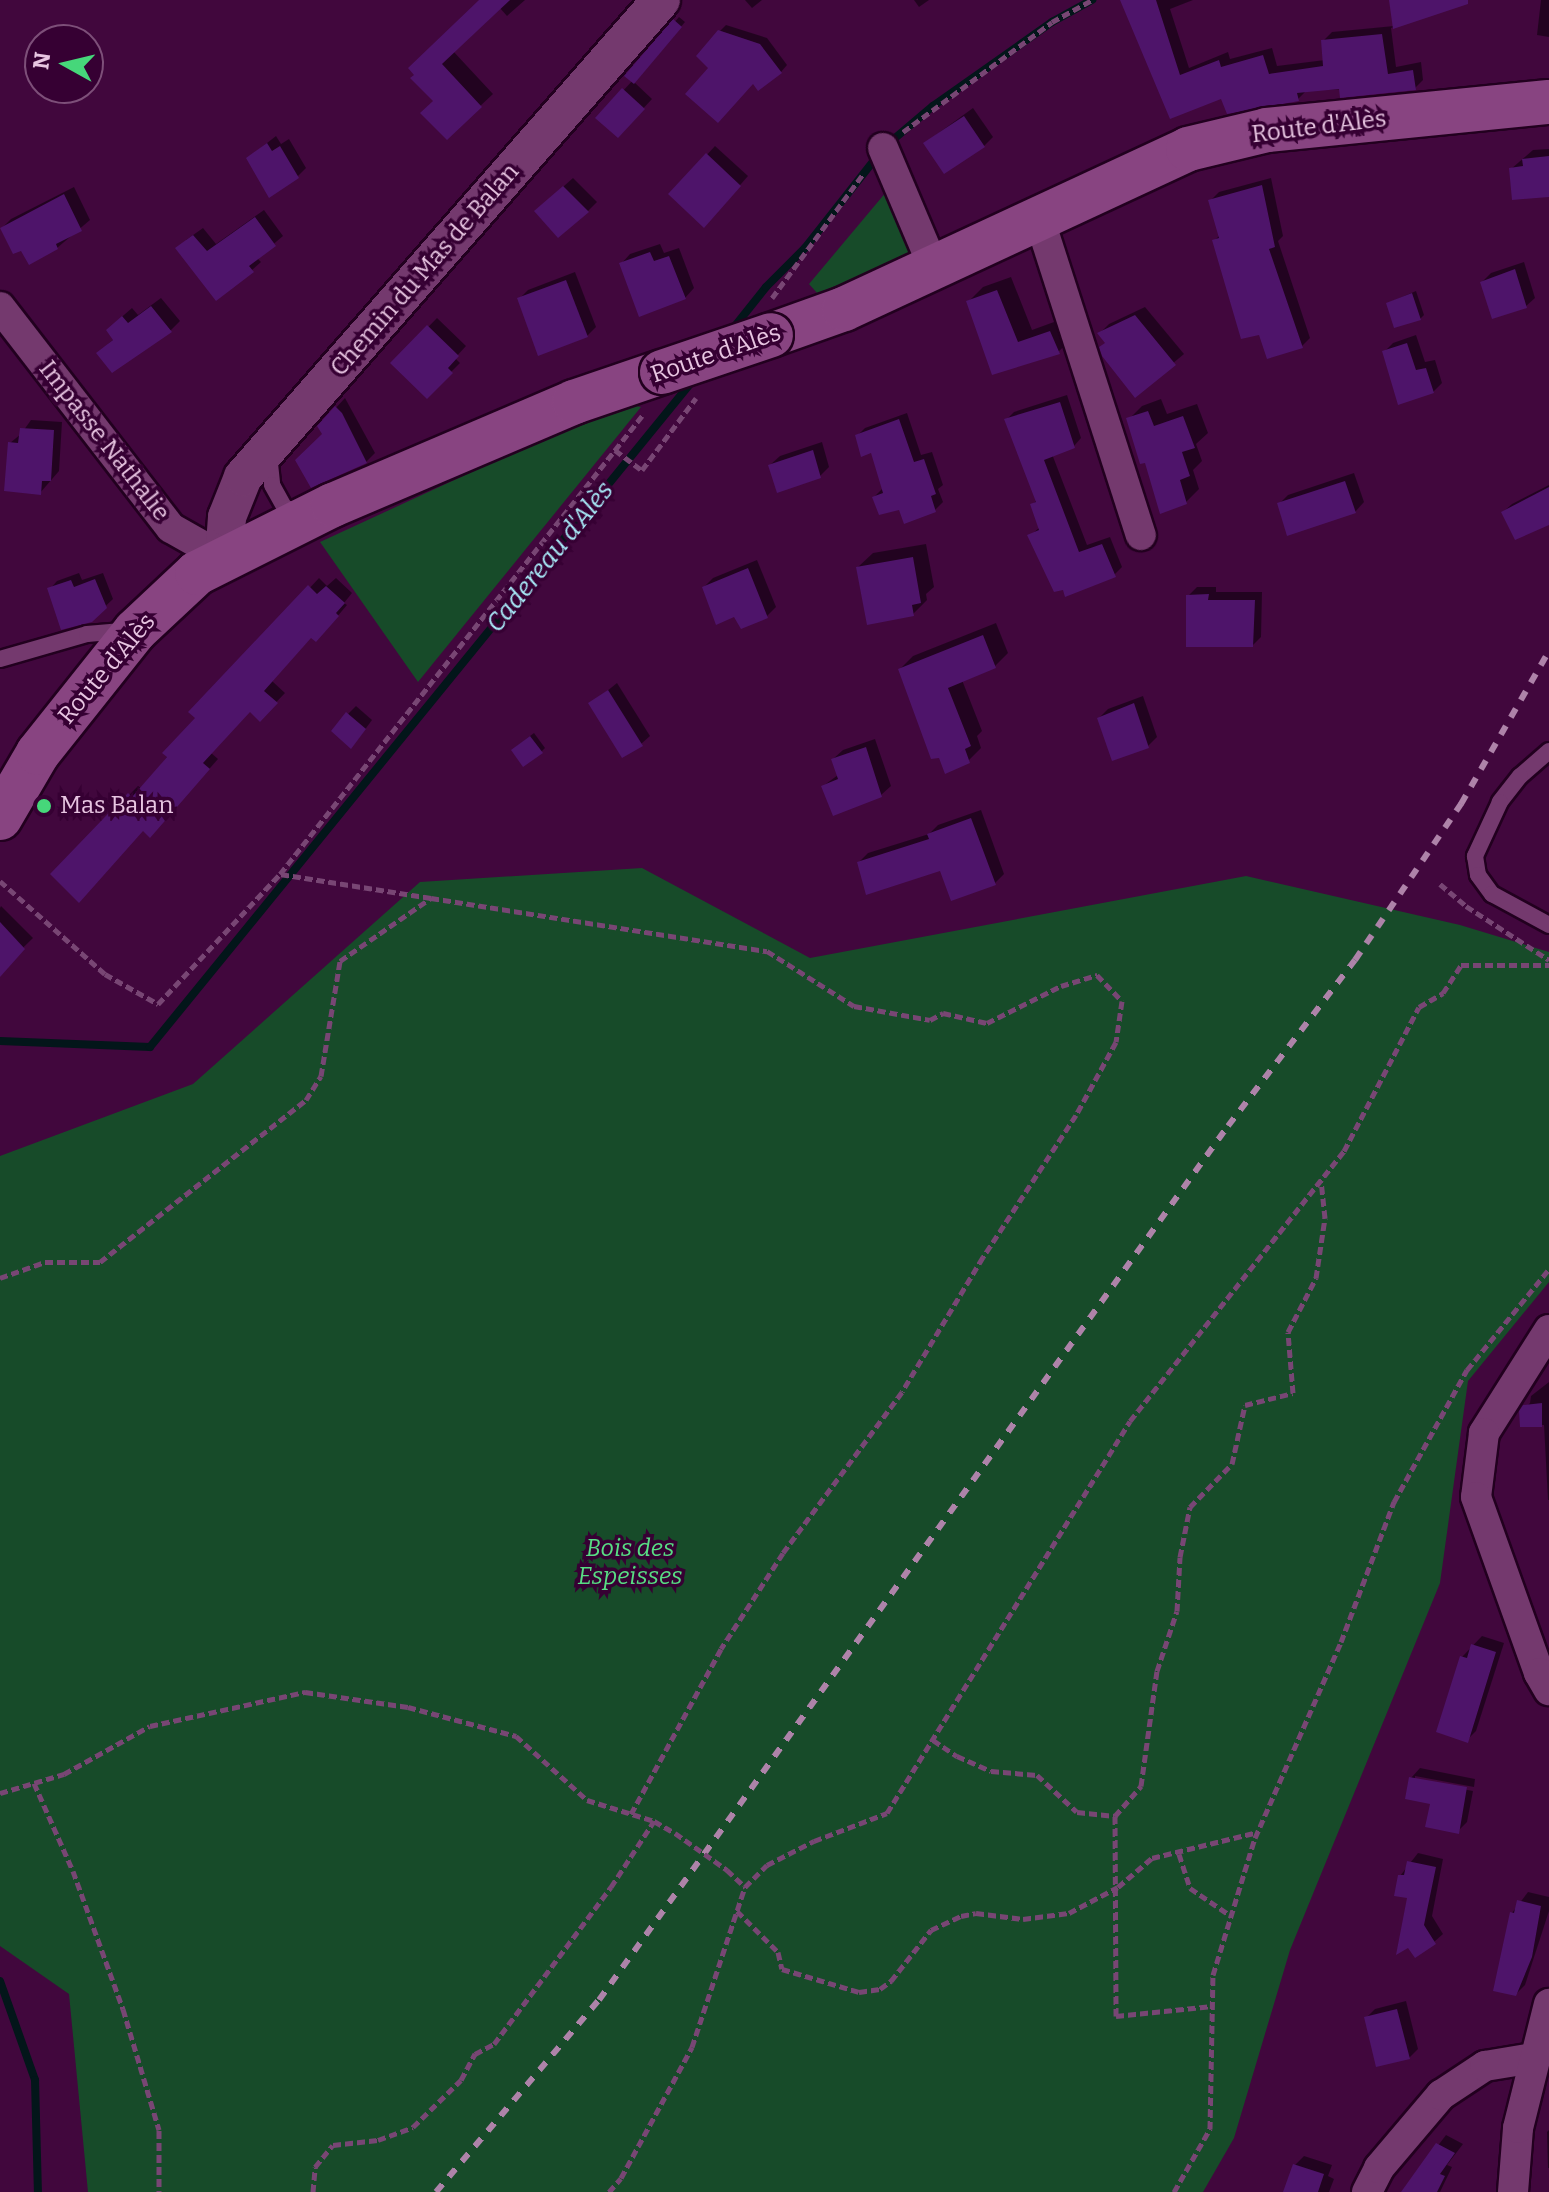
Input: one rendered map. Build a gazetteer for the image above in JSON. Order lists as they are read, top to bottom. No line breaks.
{"streets":{"main road":["Route d'Alès"],"street":["Chemin du Mas de Balan","Impasse Nathalie"]},"crossings":[["Route d'Alès","Chemin du Mas de Balan"],["Route d'Alès","Impasse Nathalie"],["Chemin du Mas de Balan","Impasse Nathalie"]],"water":["Cadereau d'Alès"],"parks":["Bois des Espeisses"],"places":["Mas Balan"],"north":"left"}
